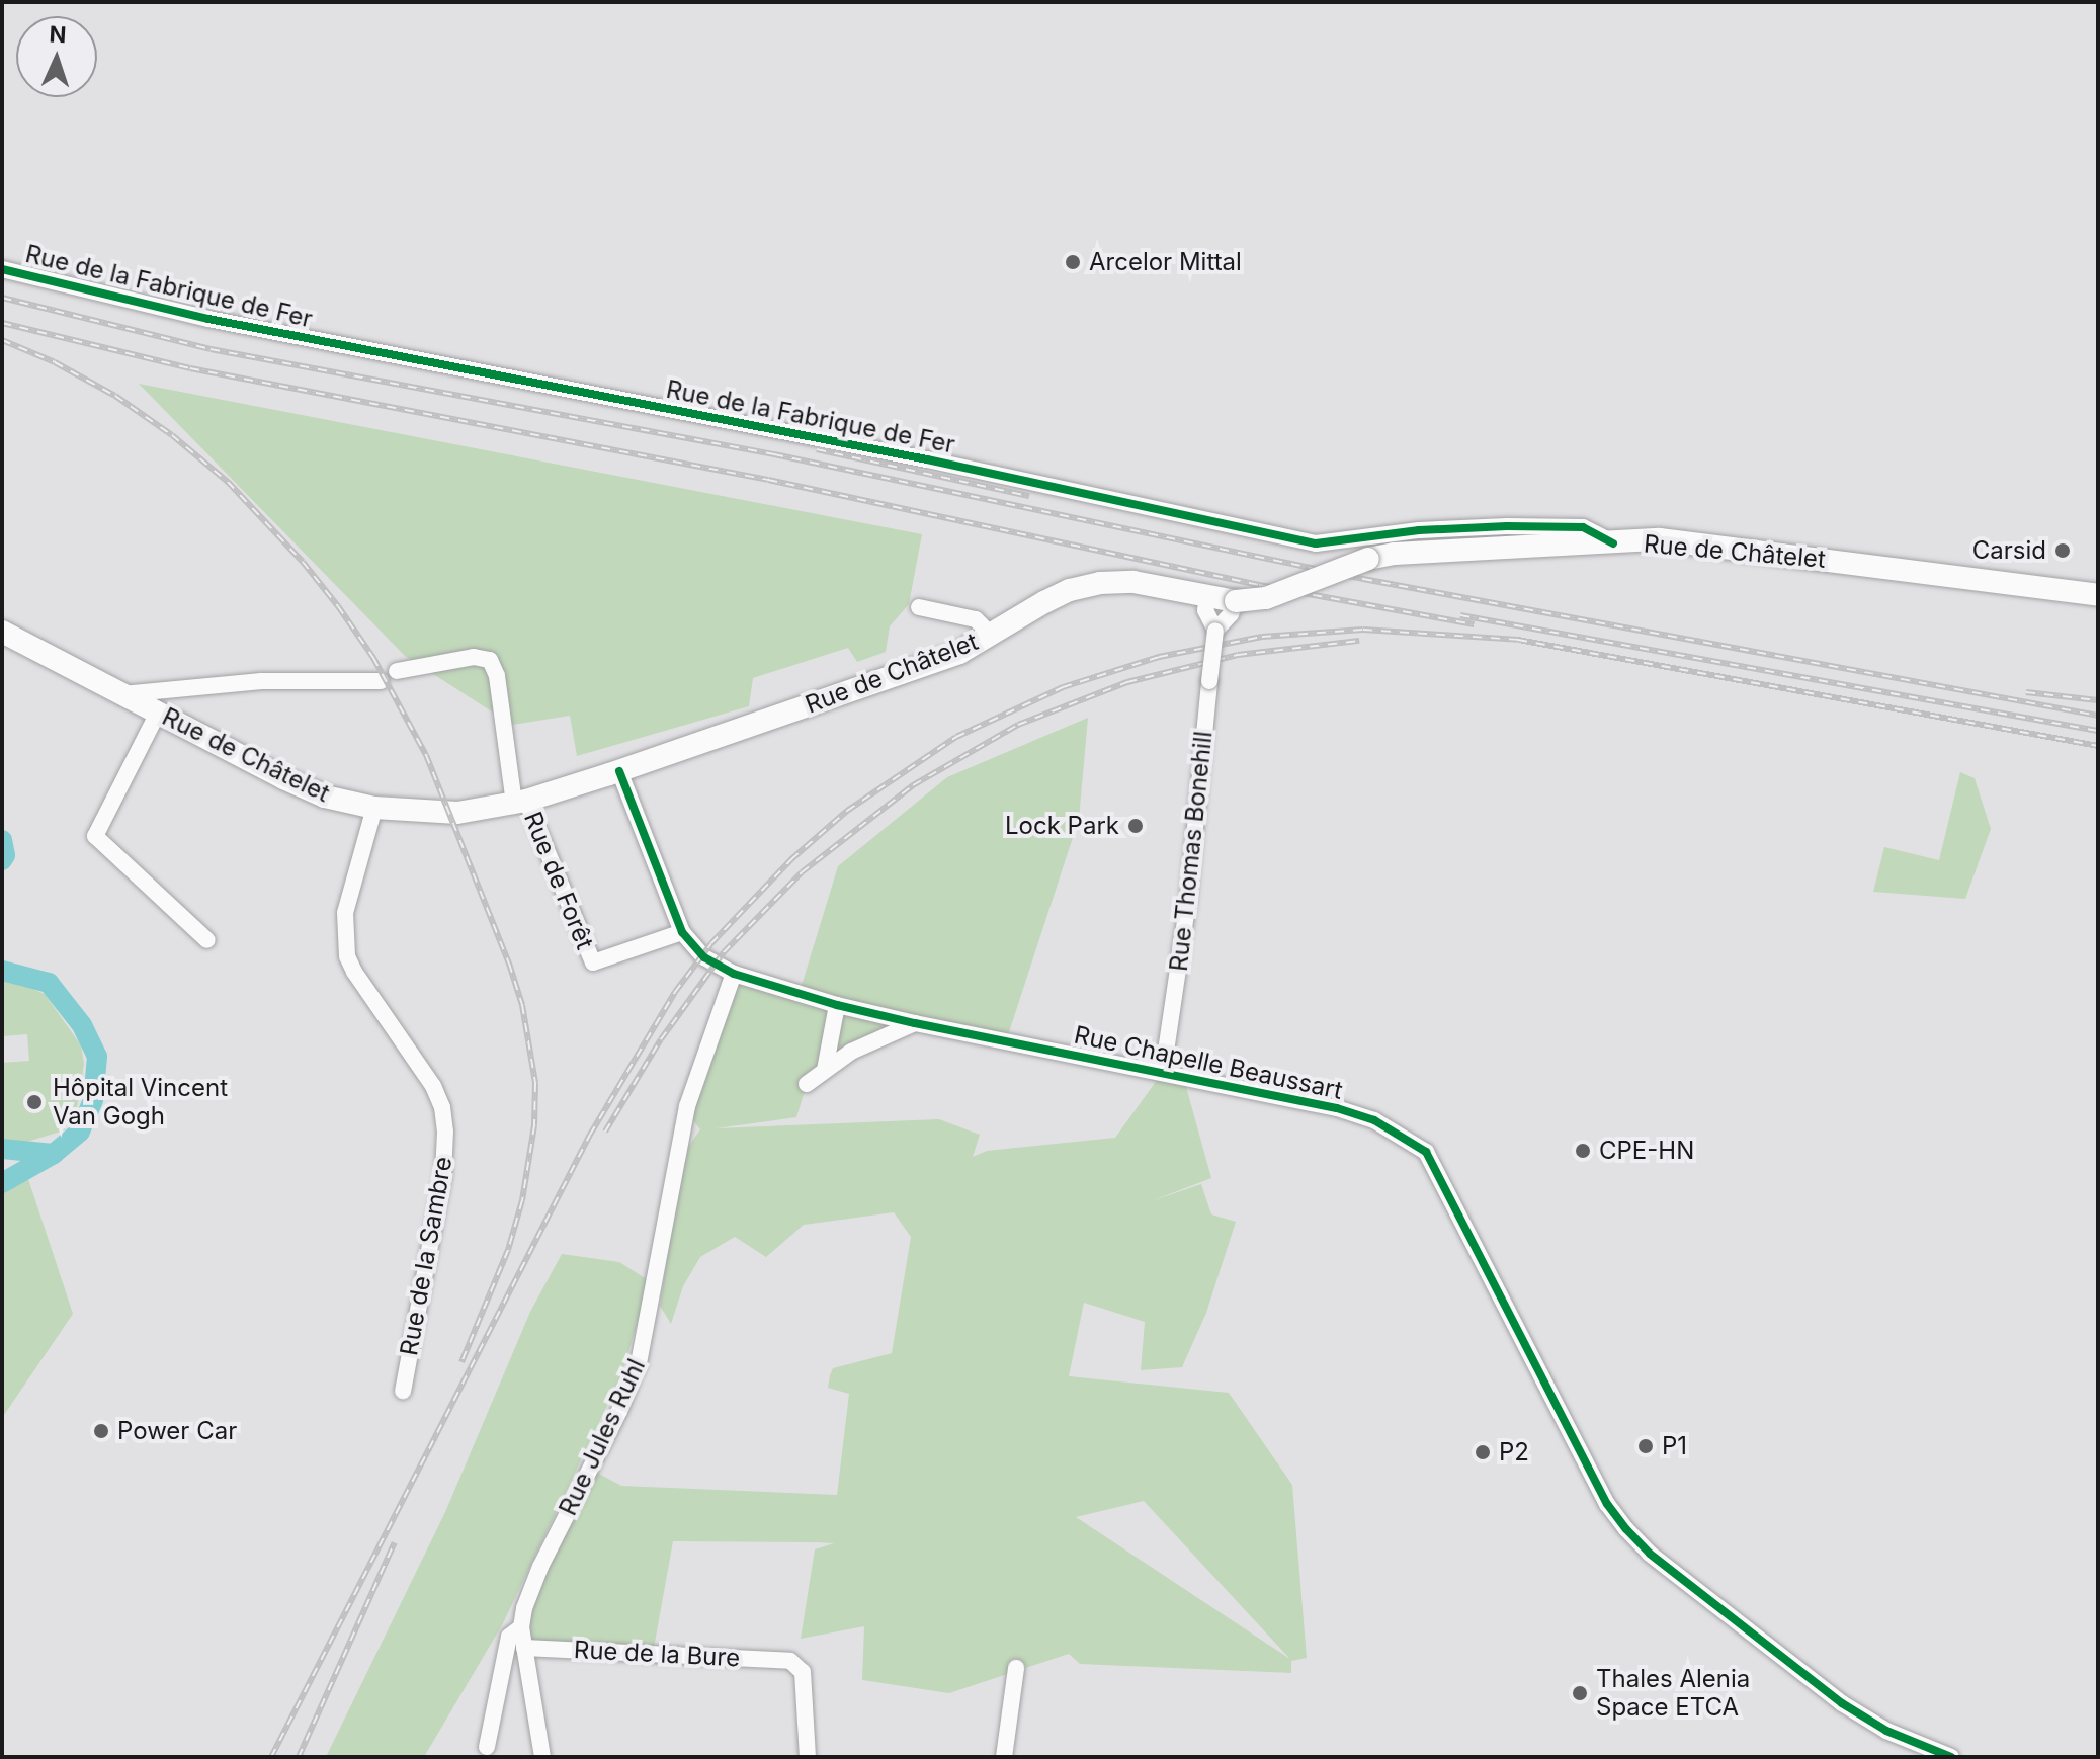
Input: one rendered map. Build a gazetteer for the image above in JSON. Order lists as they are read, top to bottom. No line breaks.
{"streets":{"main road":["Rue de Châtelet"],"street":["Rue de la Fabrique de Fer","Rue Thomas Bonehill","Rue de Forêt","Rue Chapelle Beaussart","Rue de la Sambre","Rue Jules Ruhl","Rue de la Bure"]},"crossings":[["Rue de la Fabrique de Fer","Rue de Châtelet"],["Rue de Châtelet","Rue Thomas Bonehill"],["Rue de Châtelet","Rue de Forêt"],["Rue de Châtelet","Rue Chapelle Beaussart"],["Rue de Châtelet","Rue de la Sambre"],["Rue Thomas Bonehill","Rue Chapelle Beaussart"],["Rue de Forêt","Rue Chapelle Beaussart"],["Rue Chapelle Beaussart","Rue Jules Ruhl"],["Rue Jules Ruhl","Rue de la Bure"]],"places":["Arcelor Mittal","Carsid","Lock Park","Hôpital Vincent Van Gogh","CPE-HN","Power Car","P1","P2","Thales Alenia Space ETCA"],"north":"top"}
